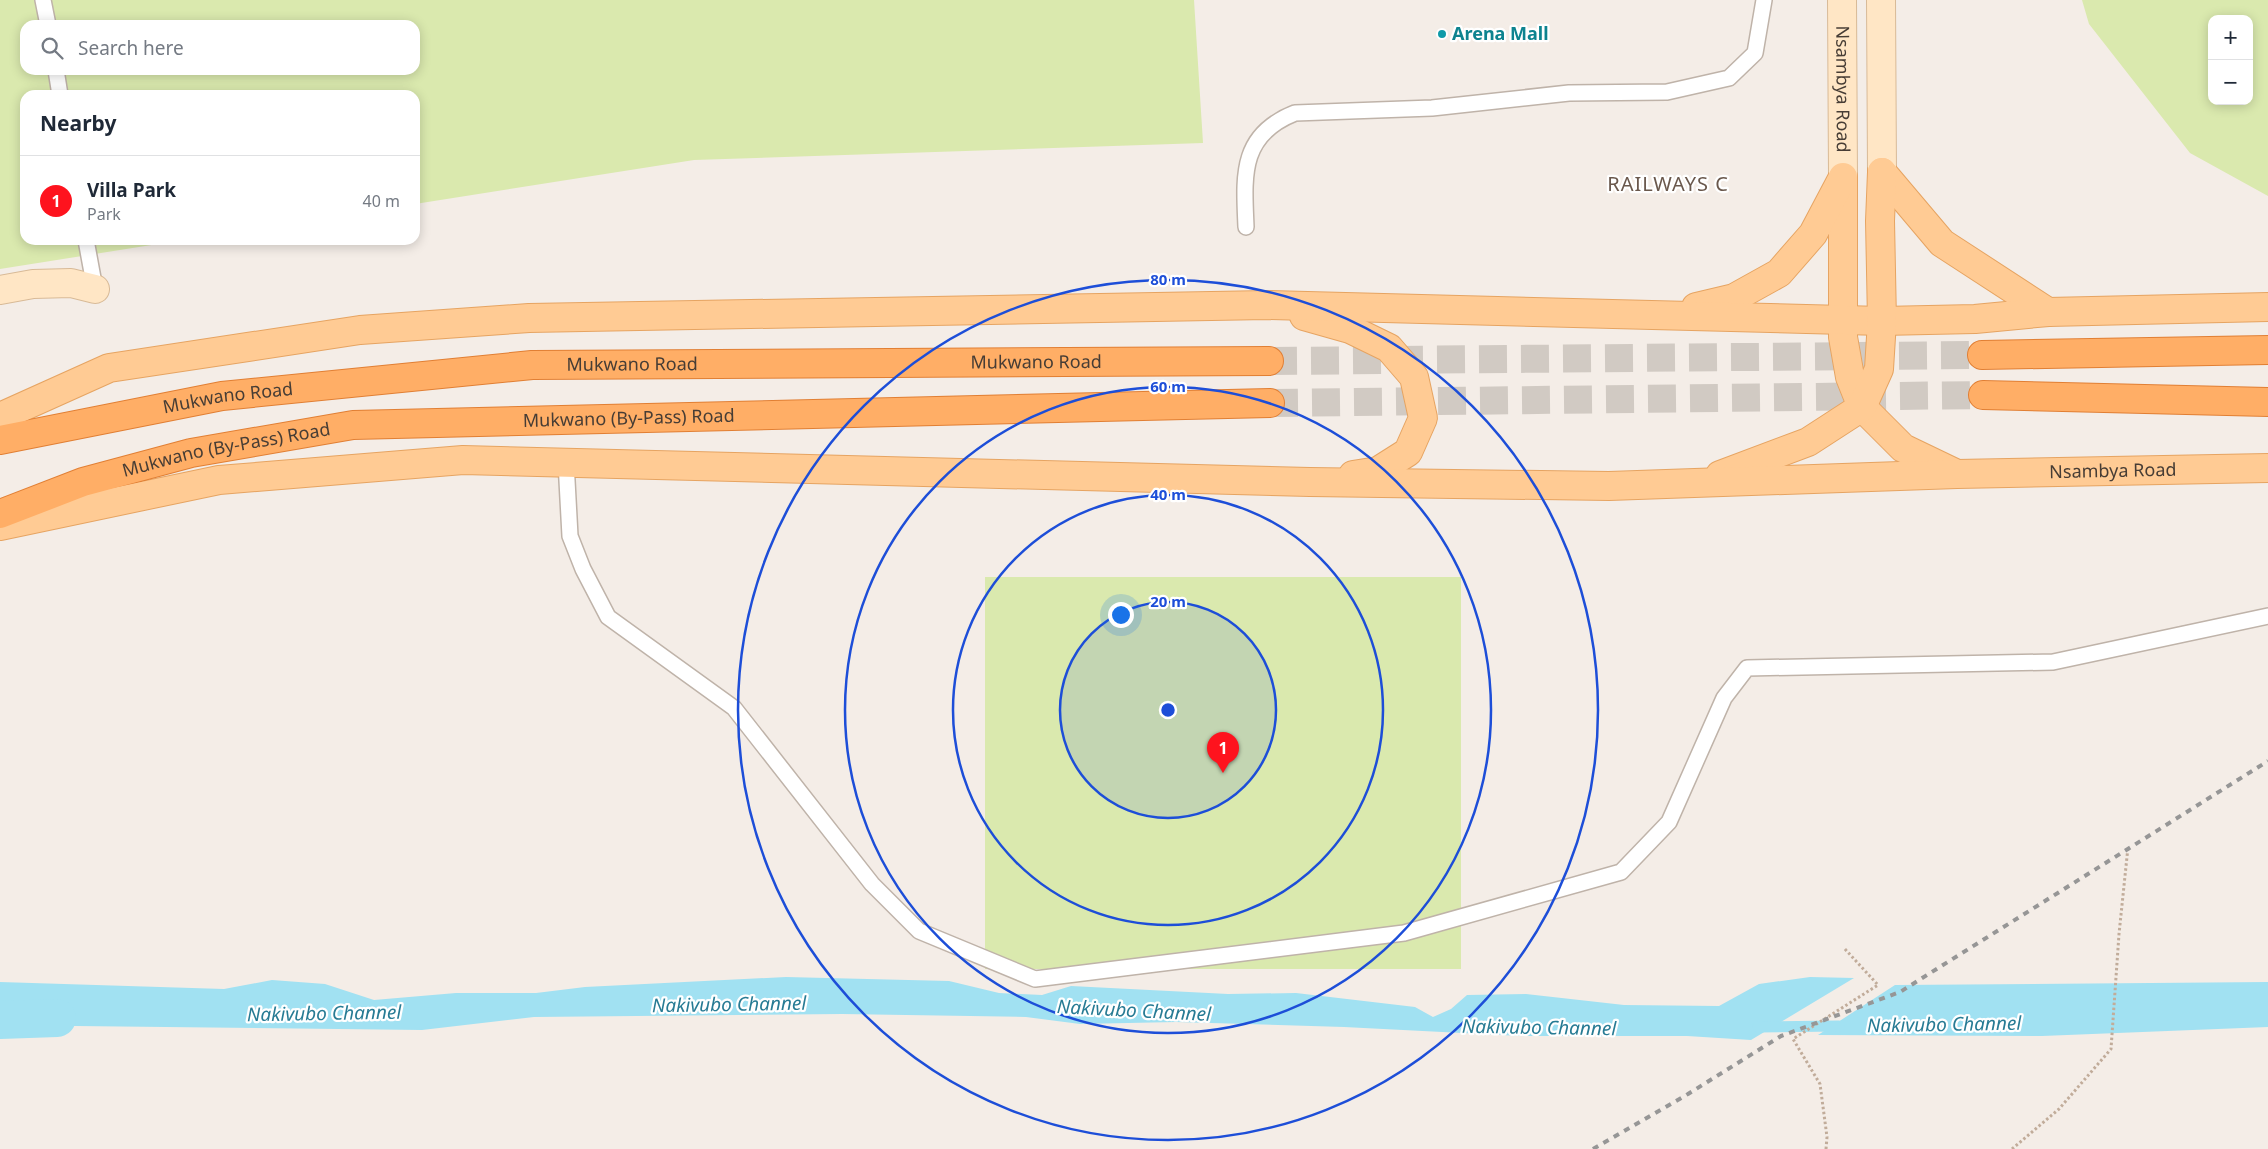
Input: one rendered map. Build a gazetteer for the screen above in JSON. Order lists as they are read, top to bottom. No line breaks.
{"streets":{"highway":["Mukwano Road","Mukwano (By-Pass) Road"],"main road":["Nsambya Road"]},"districts":["RAILWAYS C"],"water":["Nakivubo Channel"],"places":["Arena Mall"],"page":{"map_buttons":["+","−"],"search":"Search here","heading":"Nearby","list":[{"mark":"1","name":"Villa Park","note":"Park","value":"40 m"}],"pins":"1"},"rings":["80 m","60 m","40 m","20 m"]}
